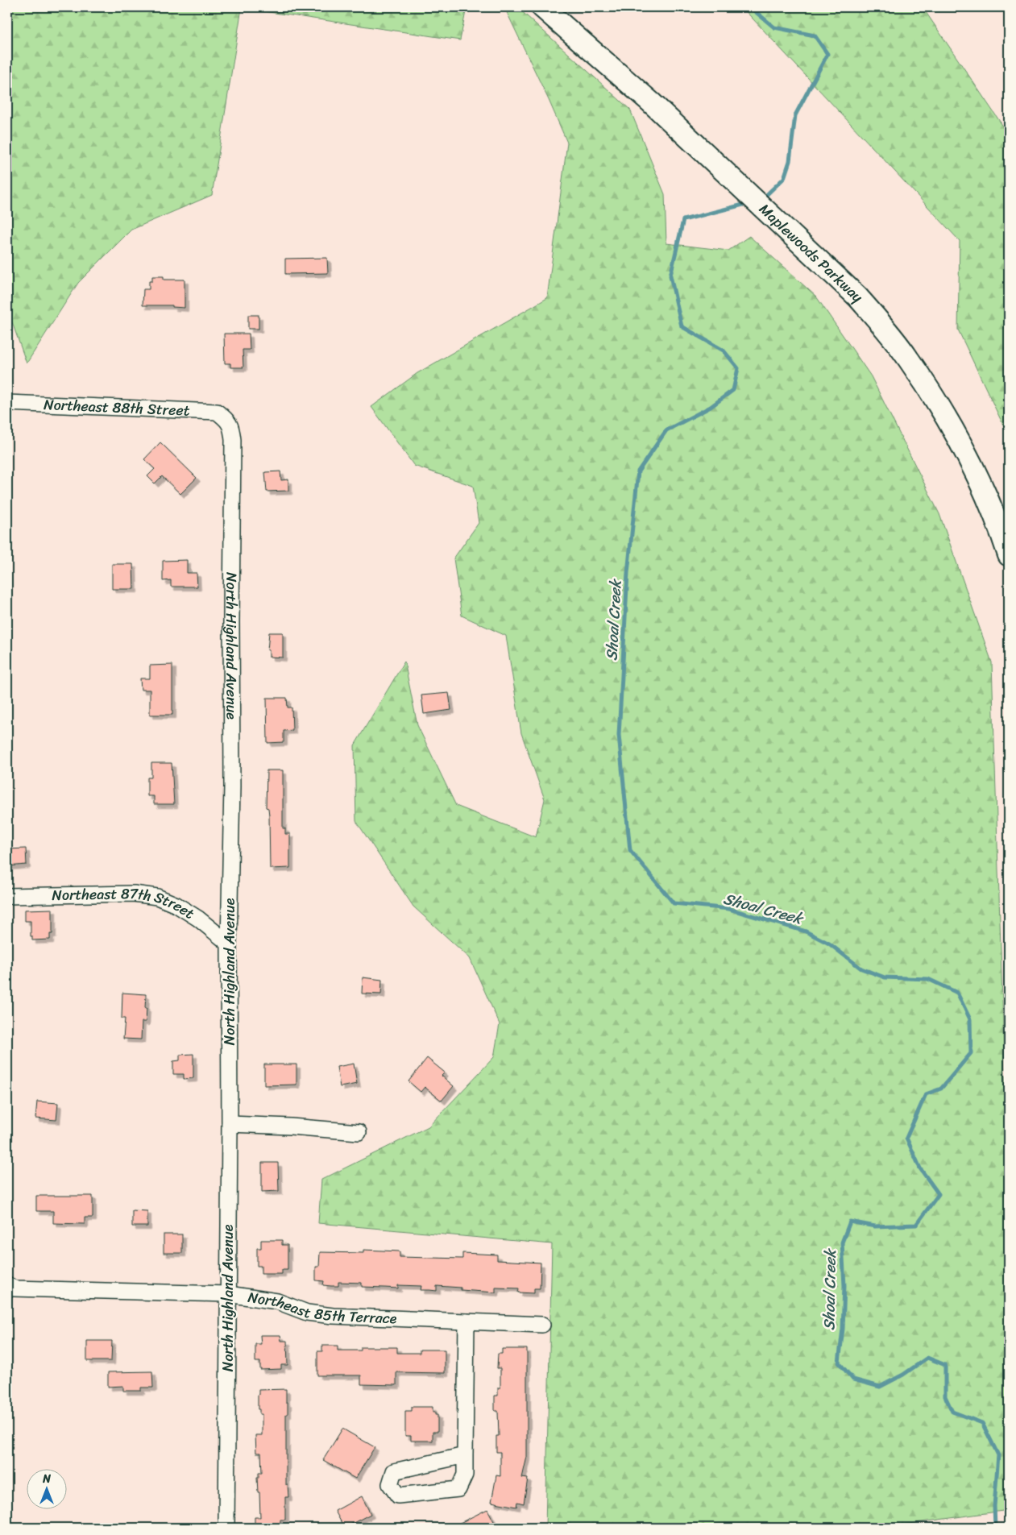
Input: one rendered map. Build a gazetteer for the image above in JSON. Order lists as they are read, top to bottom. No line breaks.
{"streets":{"main road":["Maplewoods Parkway"],"street":["Northeast 88th Street","North Highland Avenue","Northeast 87th Street","Northeast 85th Terrace"]},"crossings":[["Northeast 88th Street","North Highland Avenue"],["North Highland Avenue","Northeast 87th Street"],["North Highland Avenue","Northeast 85th Terrace"]],"water":["Shoal Creek"],"north":"top"}
